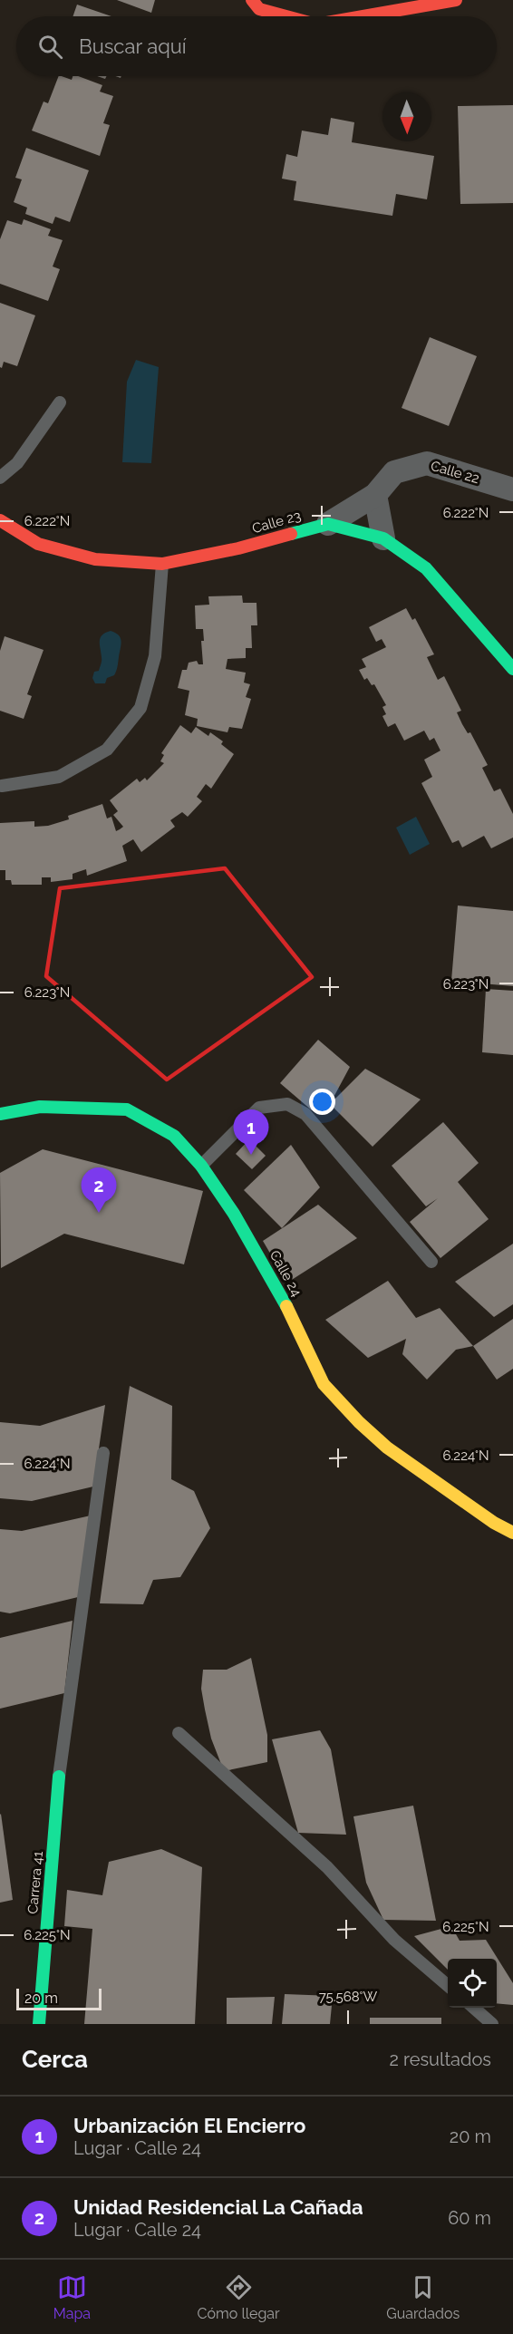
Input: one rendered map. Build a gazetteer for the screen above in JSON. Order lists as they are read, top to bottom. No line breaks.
{"streets":{"street":["Calle 22","Calle 23","Calle 24","Carrera 41"]},"crossings":[["Calle 22","Calle 23"]],"scale_bar":"20 m","north":"bottom","page":{"search":"Buscar aquí","pins":["1","2"],"scale":"20 m","heading":["Cerca","2 resultados"],"list":[{"mark":"1","name":"Urbanización El Encierro","note":"Lugar · Calle 24","value":"20 m"},{"mark":"2","name":"Unidad Residencial La Cañada","note":"Lugar · Calle 24","value":"60 m"}],"nav":["Mapa","Cómo llegar","Guardados"]},"coordinates":["6.222°N","6.223°N","6.224°N","6.225°N","75.568°W"]}
